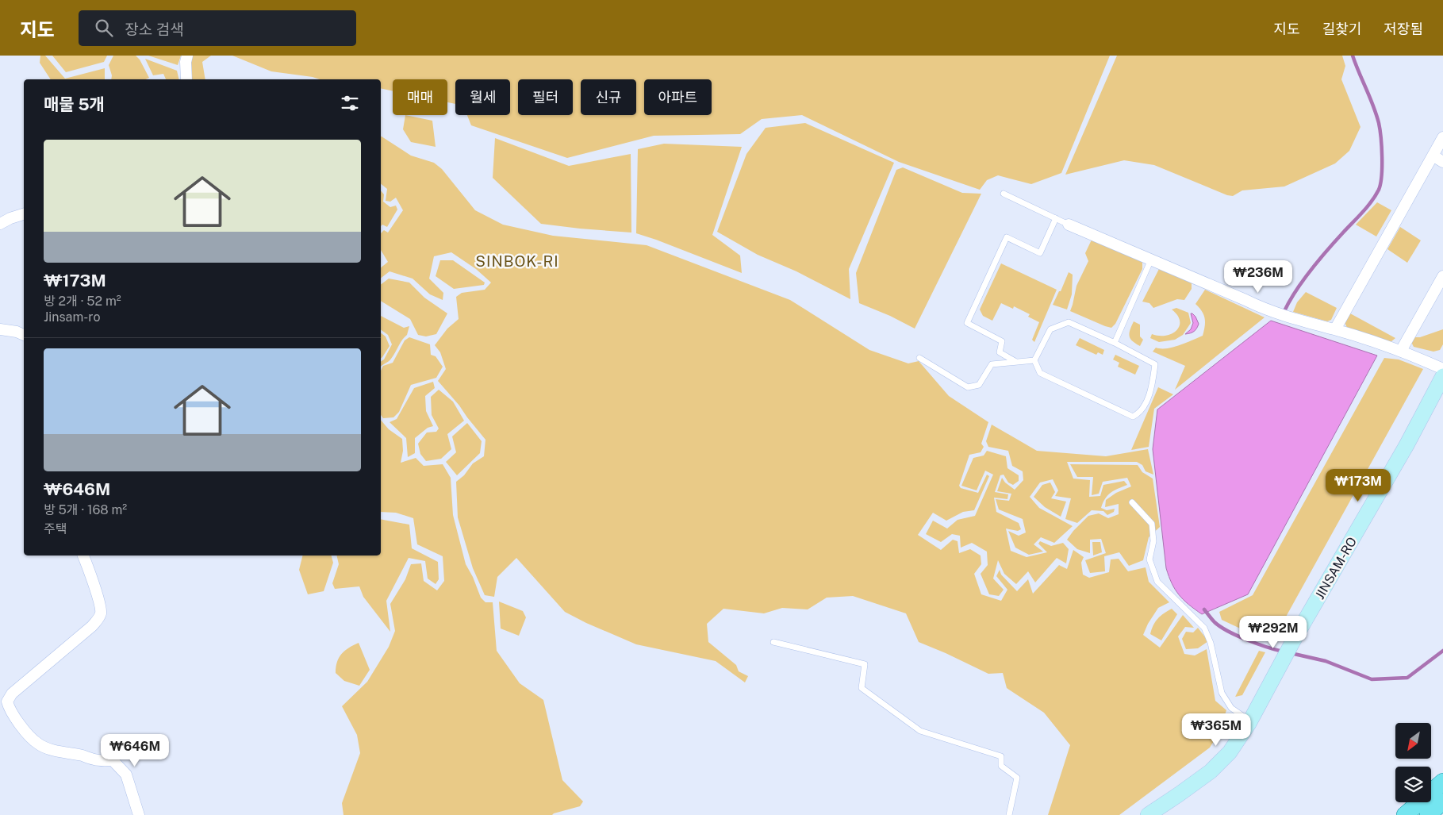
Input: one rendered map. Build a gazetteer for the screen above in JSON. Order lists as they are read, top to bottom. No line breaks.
{"streets":{"street":["JINSAM-RO"]},"districts":["SINBOK-RI"],"north":"bottom left","page":{"header":"지도","search":"장소 검색","nav":["지도","길찾기","저장됨"],"chip":["매매","월세","필터","신규","아파트"],"heading":"매물 5개","list":[{"name":"₩173M","note":"방 2개 · 52 m² · Jinsam-ro"},{"name":"₩646M","note":"방 5개 · 168 m² · 주택"}],"price":["₩236M","₩173M","₩292M","₩365M","₩646M"]}}
